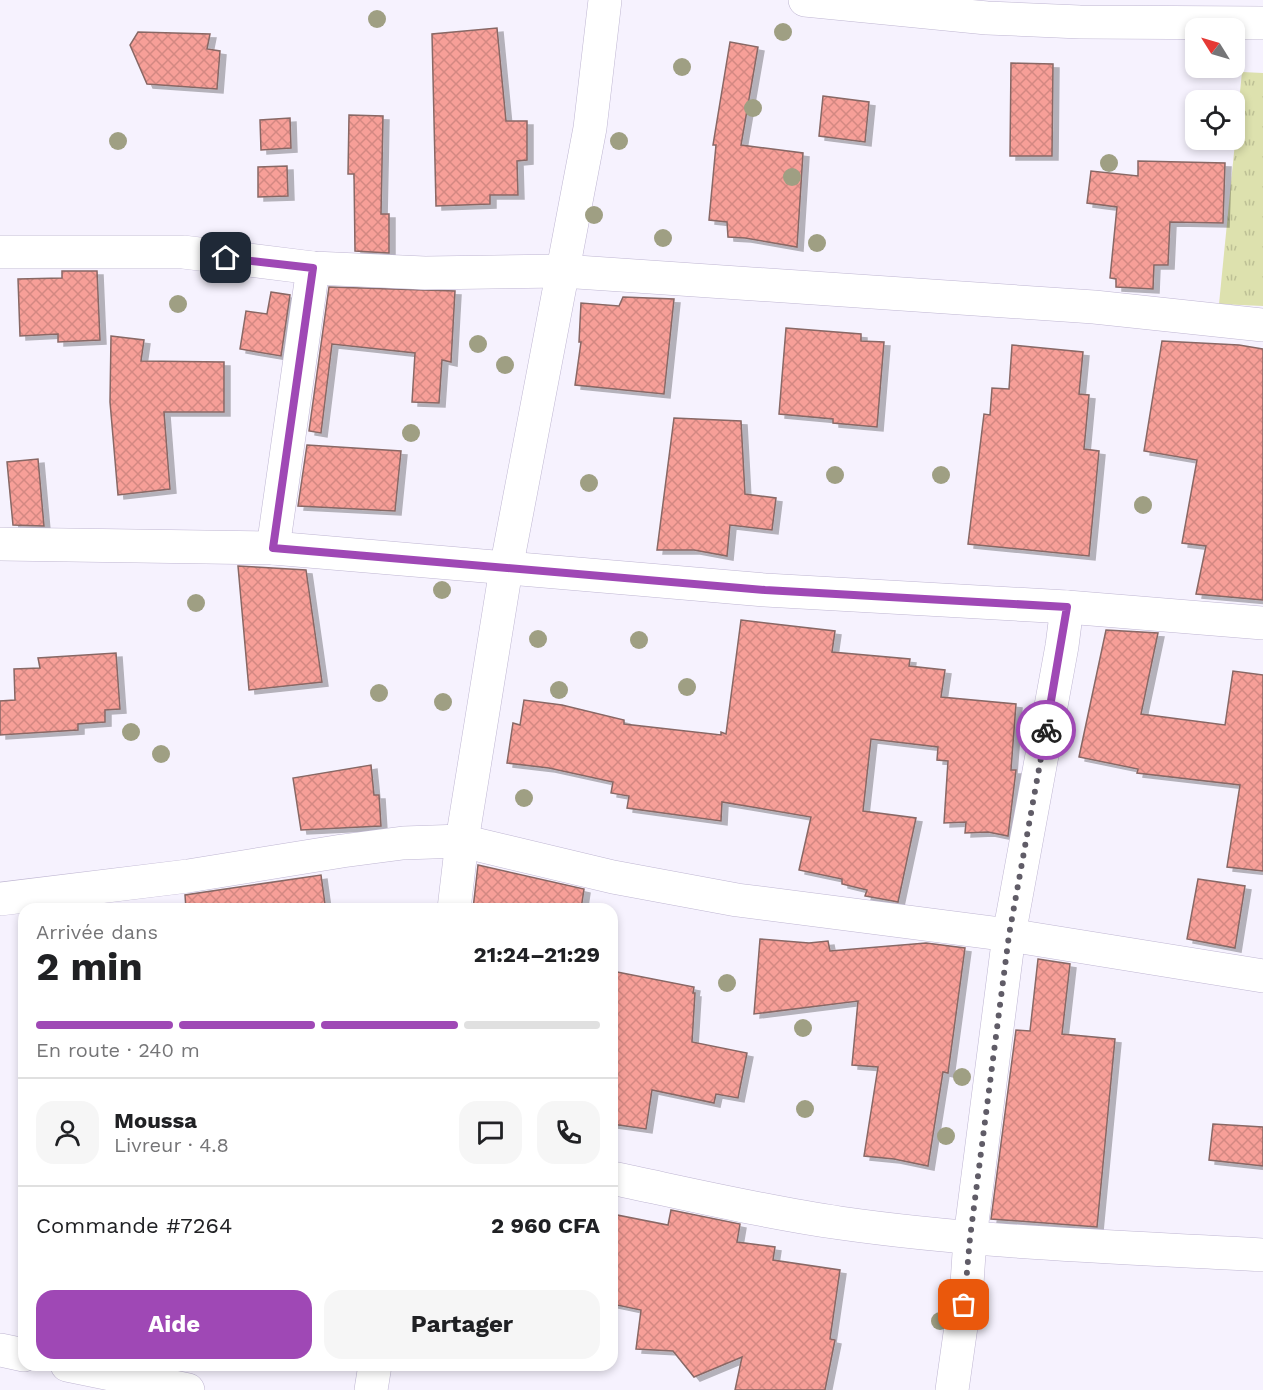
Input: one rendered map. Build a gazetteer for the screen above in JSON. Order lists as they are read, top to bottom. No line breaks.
{"north":"top left","page":{"heading":["2 min","Arrivée dans","21:24–21:29"],"panel":["Moussa","Livreur · 4.8","Commande #7264","2 960 CFA"],"bar":"En route · 240 m","buttons":["Aide","Partager"]}}
